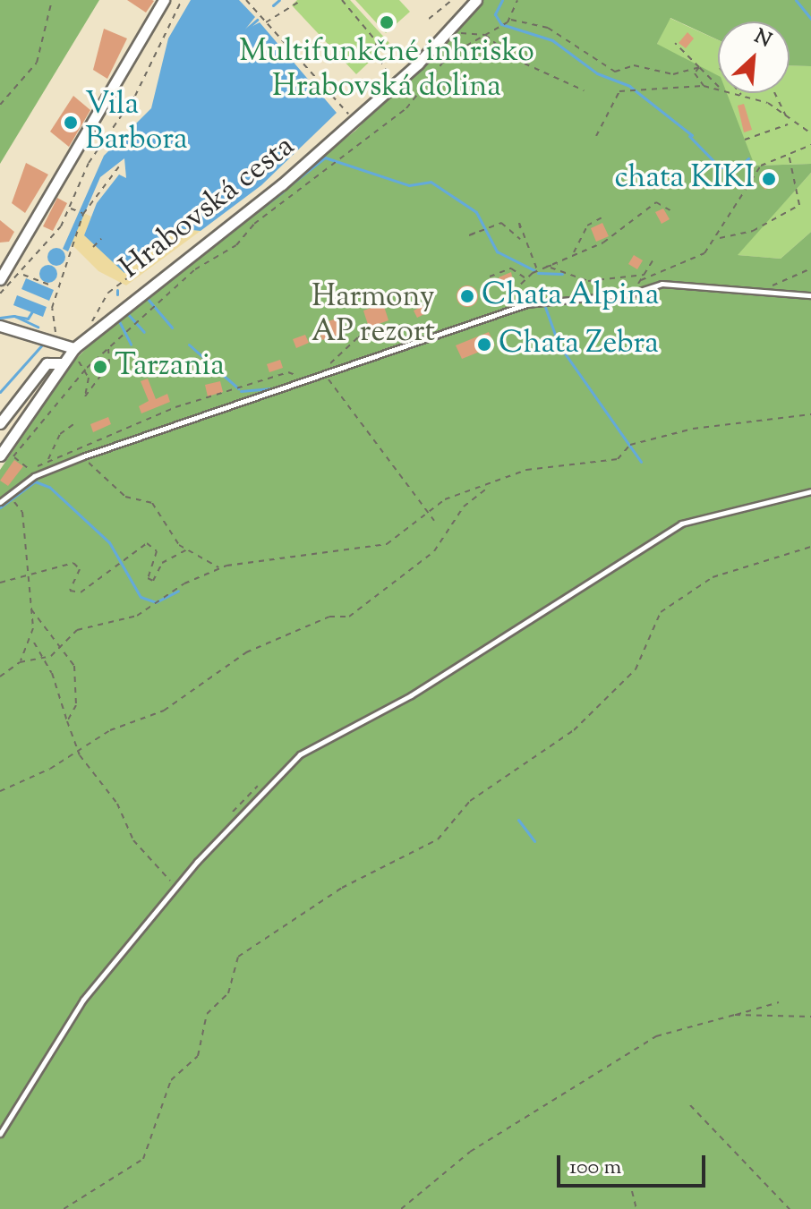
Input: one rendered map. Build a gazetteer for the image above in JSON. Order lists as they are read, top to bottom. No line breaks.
{"streets":{"street":["Hrabovská cesta"]},"parks":["Harmony AP rezort"],"places":["Multifunkčné inhrisko Hrabovská dolina","Vila Barbora","chata KIKI","Chata Alpina","Chata Zebra","Tarzania"],"scale_bar":"100 m","north":"top right"}
